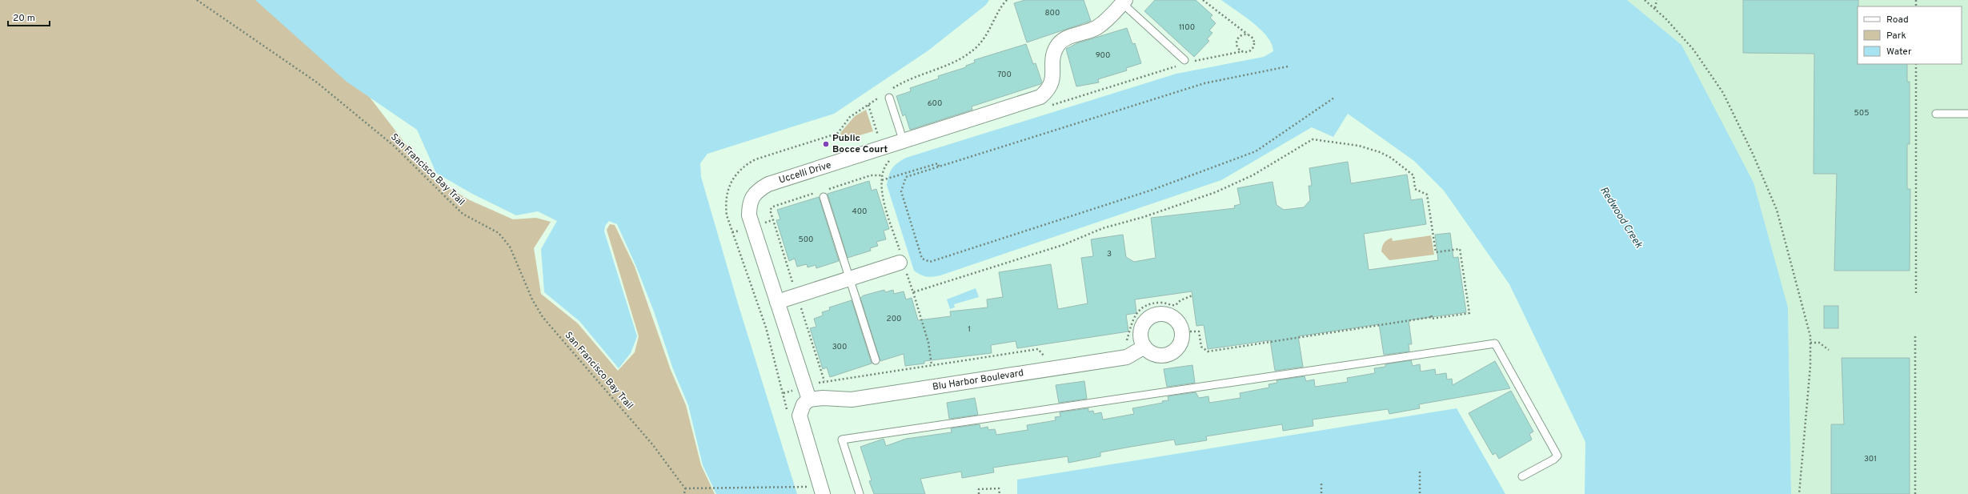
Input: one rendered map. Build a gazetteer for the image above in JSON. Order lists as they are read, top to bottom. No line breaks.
{"streets":{"street":["Uccelli Drive","Blu Harbor Boulevard"],"path":["San Francisco Bay Trail"]},"crossings":[["Uccelli Drive","Blu Harbor Boulevard"]],"water":["Redwood Creek"],"places":["Public Bocce Court"],"house_numbers":["800","1100","900","700","600","505","400","500","3","200","1","300","301"],"legend":["Road","Park","Water"],"scale_bar":"20 m"}
